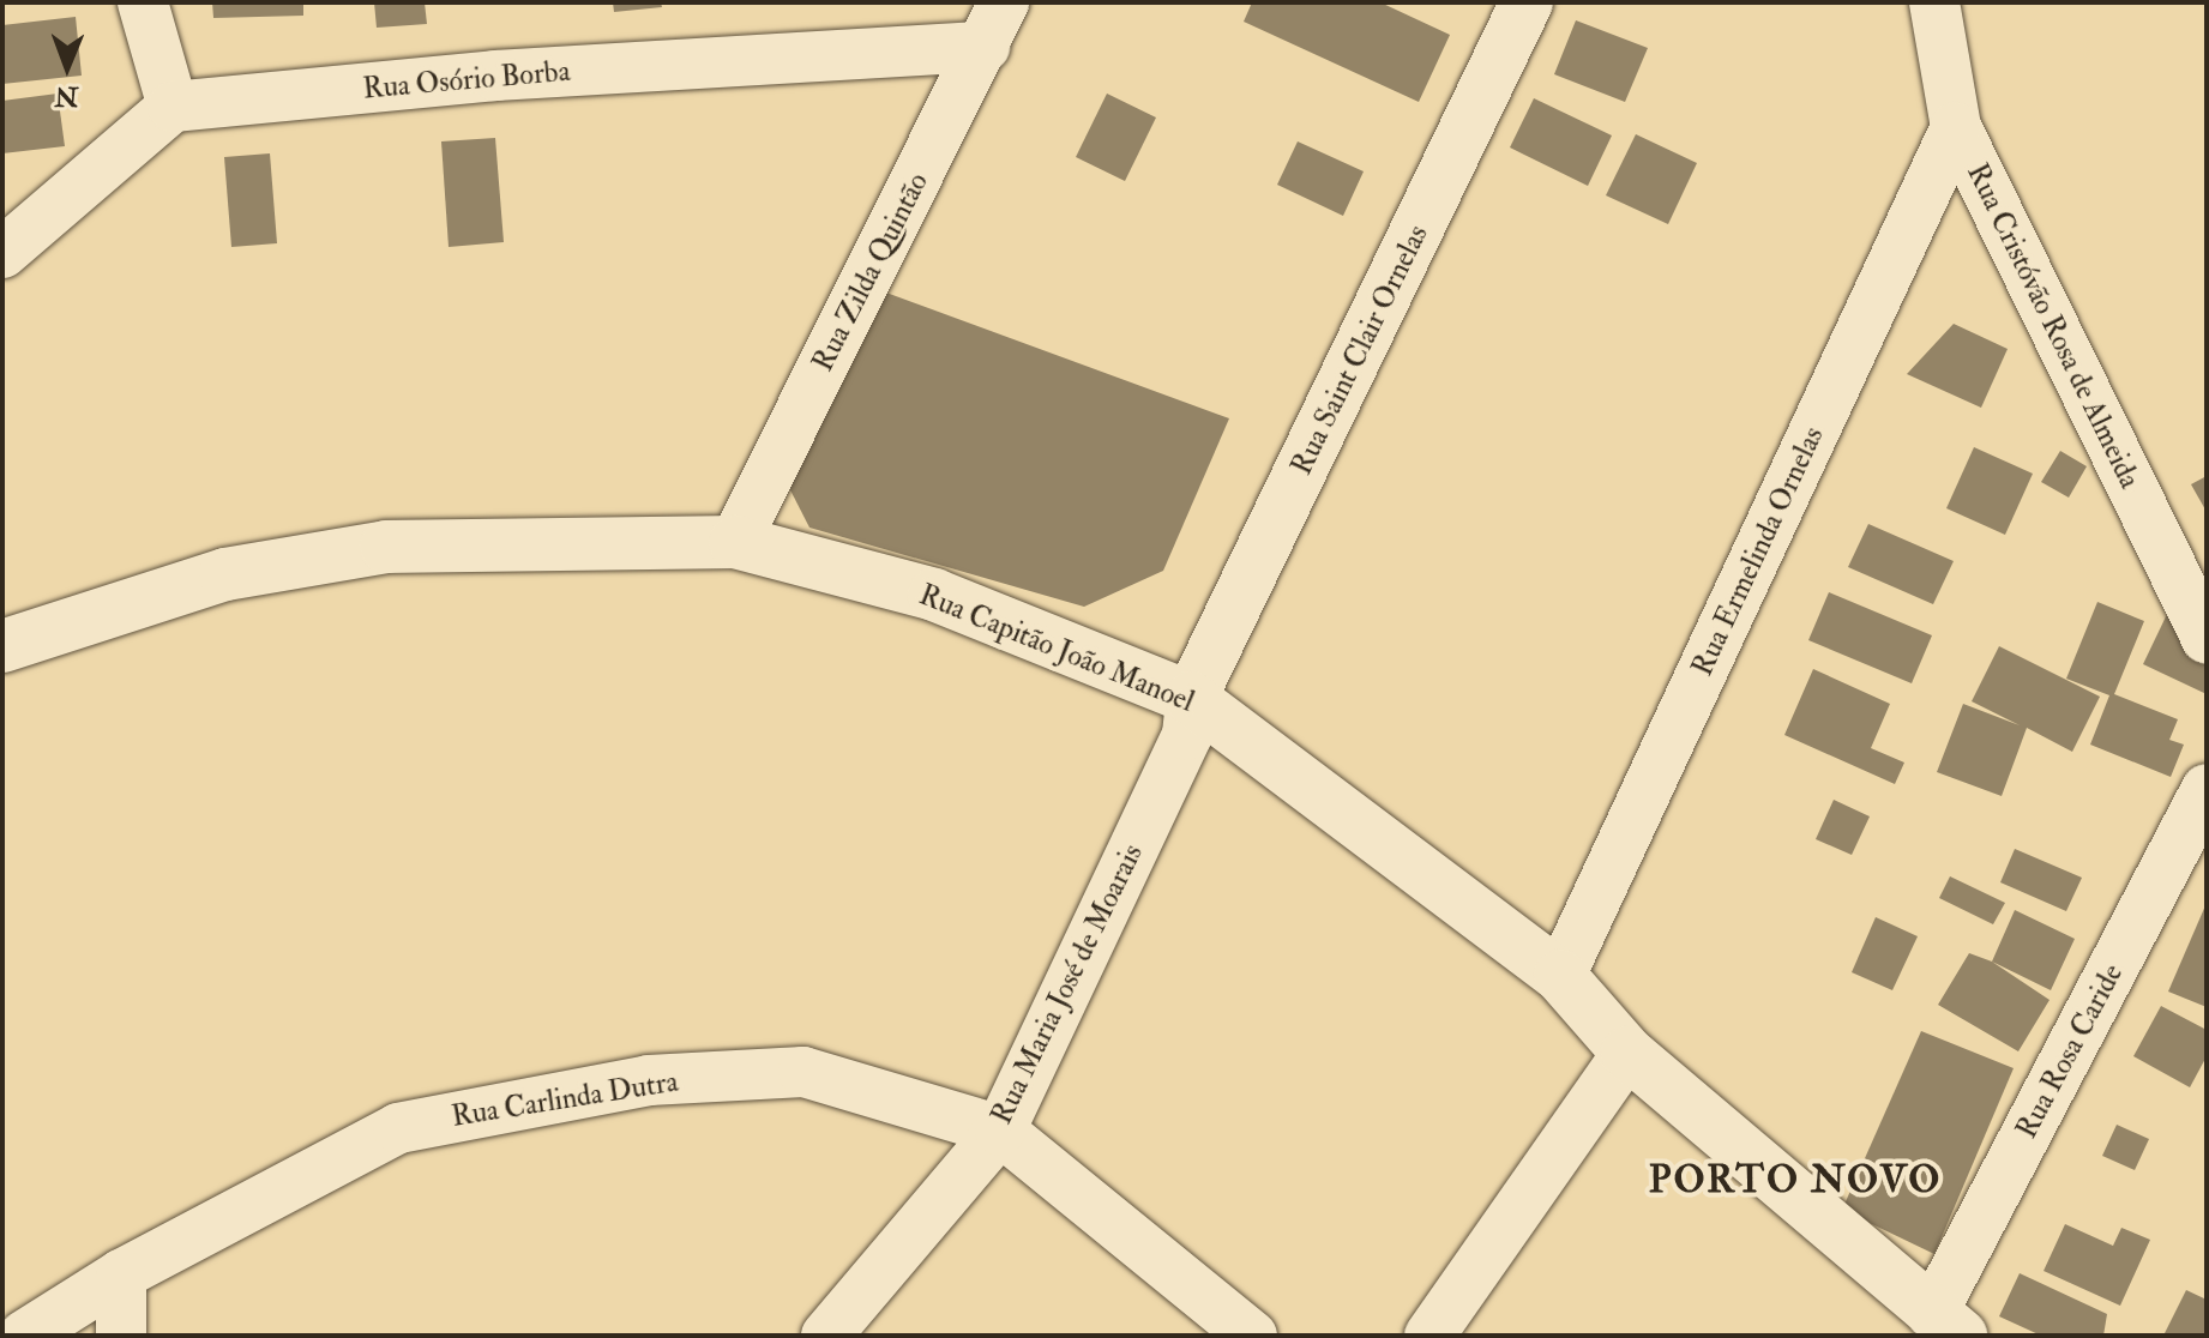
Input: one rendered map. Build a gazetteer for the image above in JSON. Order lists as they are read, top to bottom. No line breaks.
{"streets":{"main road":["Rua Saint Clair Ornelas","Rua Capitão João Manoel"],"street":["Rua Osório Borba","Rua Zilda Quintão","Rua Cristóvão Rosa de Almeida","Rua Ermelinda Ornelas","Rua Maria José de Moarais","Rua Rosa Caride","Rua Carlinda Dutra"]},"crossings":[["Rua Osório Borba","Rua Zilda Quintão"],["Rua Zilda Quintão","Rua Capitão João Manoel"],["Rua Cristóvão Rosa de Almeida","Rua Ermelinda Ornelas"],["Rua Saint Clair Ornelas","Rua Capitão João Manoel"],["Rua Saint Clair Ornelas","Rua Maria José de Moarais"],["Rua Ermelinda Ornelas","Rua Capitão João Manoel"],["Rua Capitão João Manoel","Rua Maria José de Moarais"],["Rua Capitão João Manoel","Rua Rosa Caride"],["Rua Maria José de Moarais","Rua Carlinda Dutra"]],"districts":["PORTO NOVO"],"north":"bottom"}
